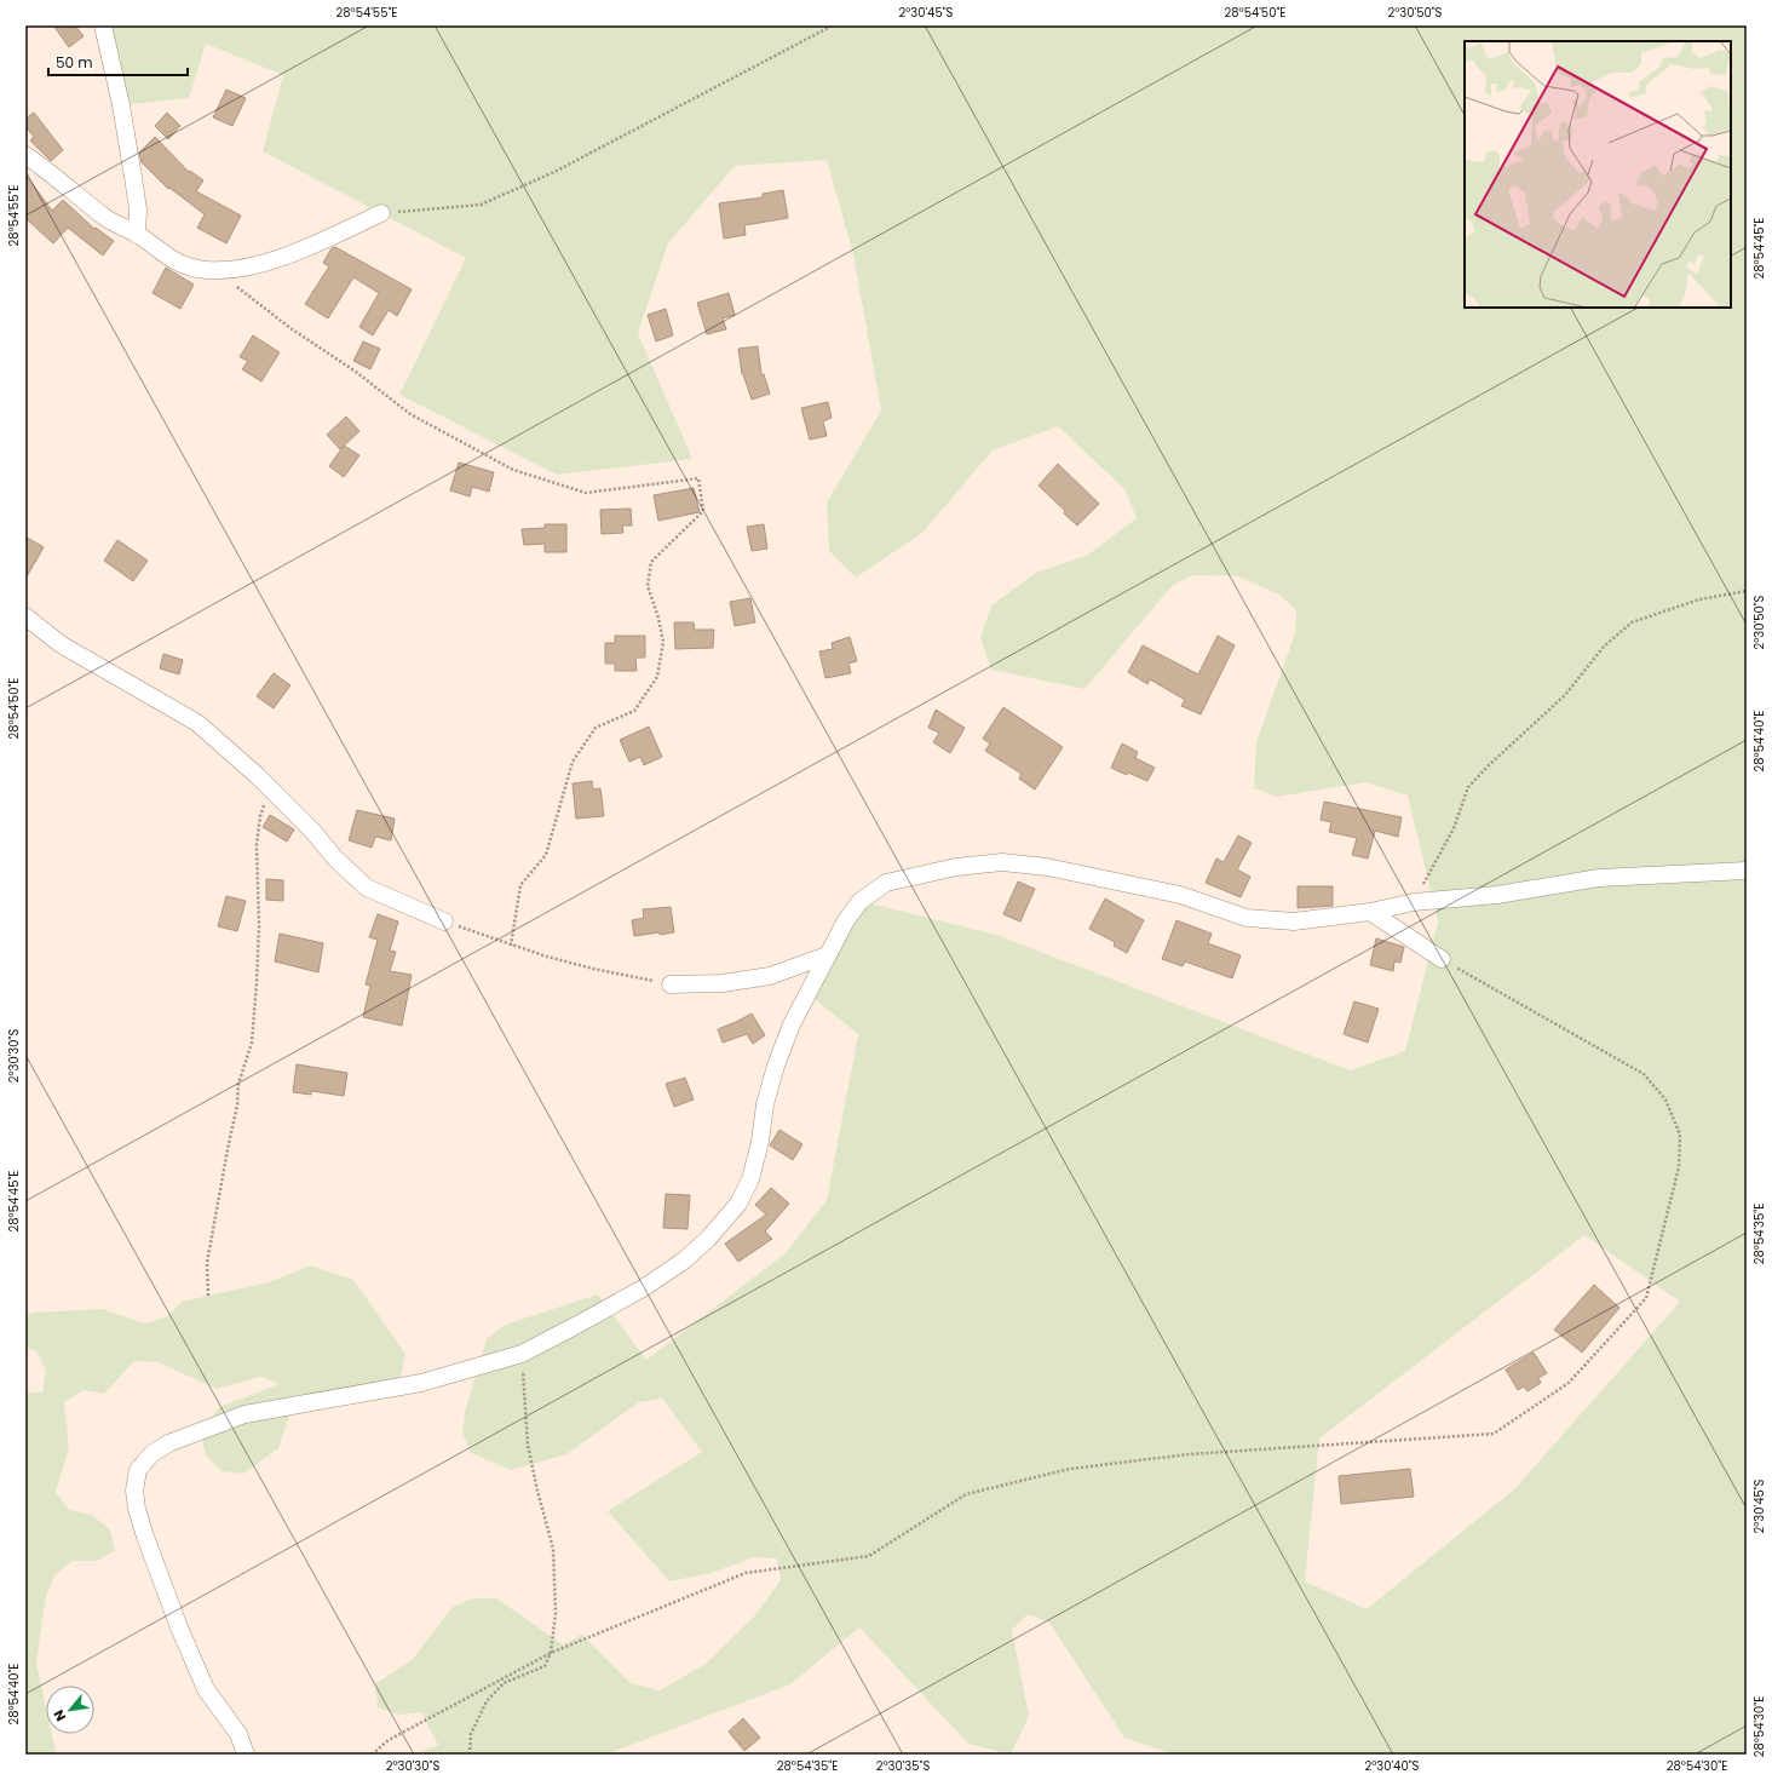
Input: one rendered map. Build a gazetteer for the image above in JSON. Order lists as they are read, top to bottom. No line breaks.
{"scale_bar":"50 m","north":"bottom left","coordinates":["28°54'55\"E","2°30'45\"S","28°54'50\"E","2°30'50\"S","28°54'45\"E","28°54'40\"E","2°30'30\"S","28°54'35\"E","28°54'30\"E","2°30'35\"S","2°30'40\"S"]}
